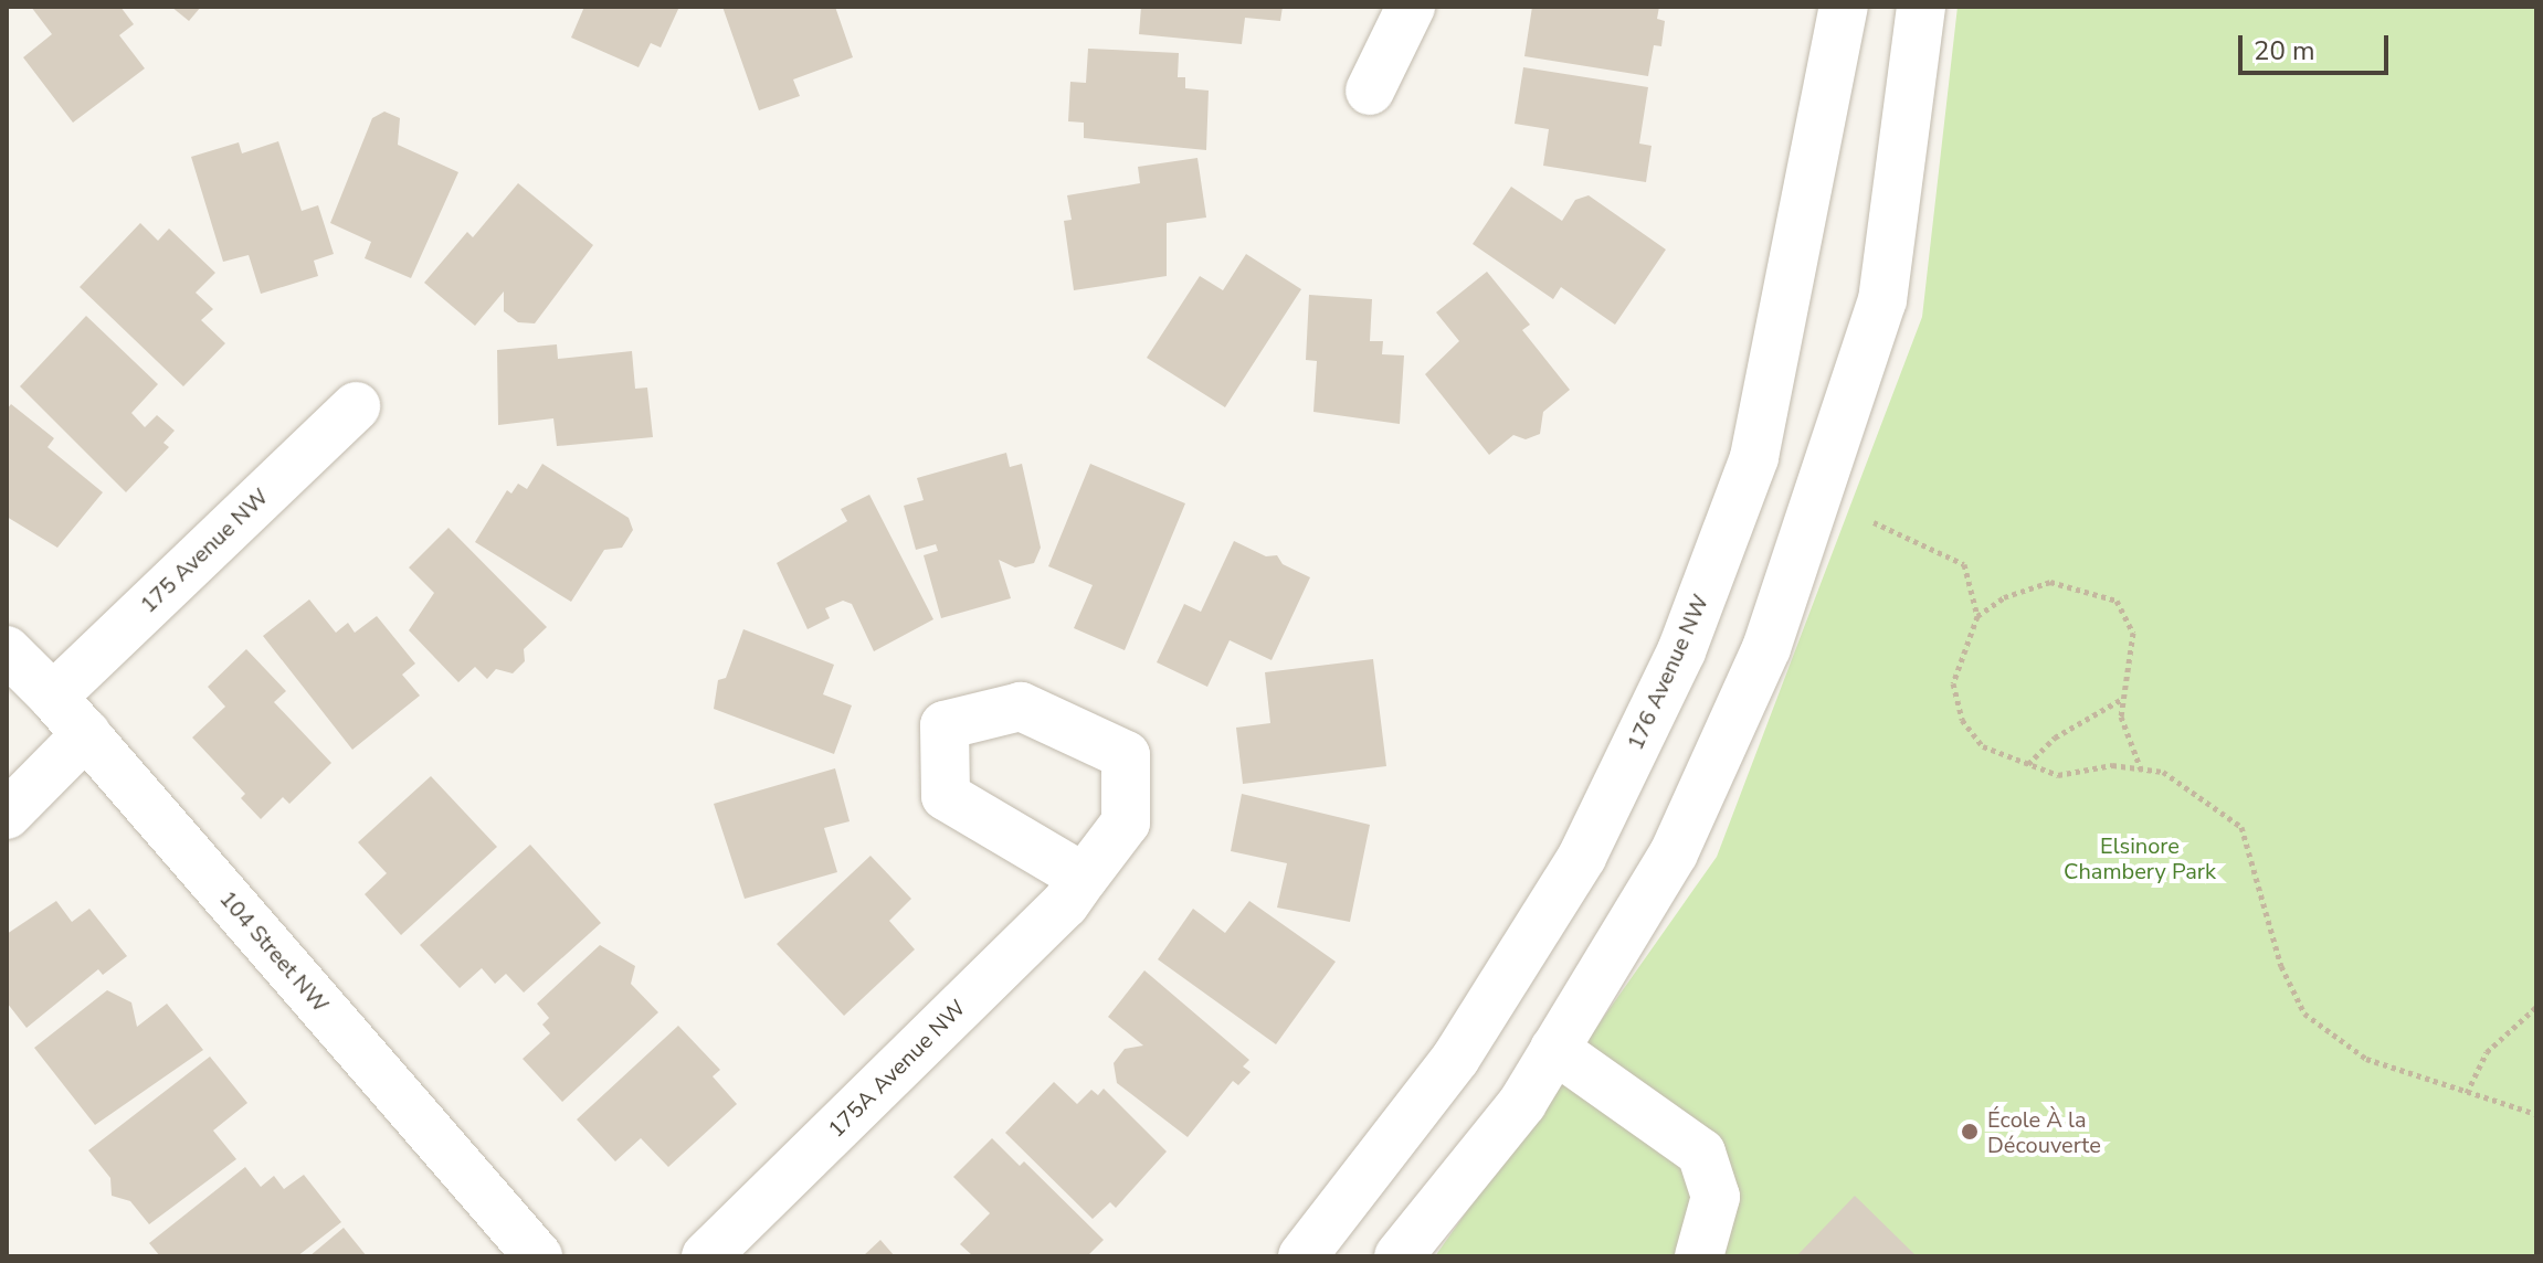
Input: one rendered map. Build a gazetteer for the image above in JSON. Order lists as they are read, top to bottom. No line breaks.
{"streets":{"street":["175 Avenue NW","176 Avenue NW","104 Street NW","175A Avenue NW"]},"crossings":[["175 Avenue NW","104 Street NW"]],"parks":["Elsinore Chambery Park"],"places":["École À la Découverte"],"scale_bar":"20 m"}
